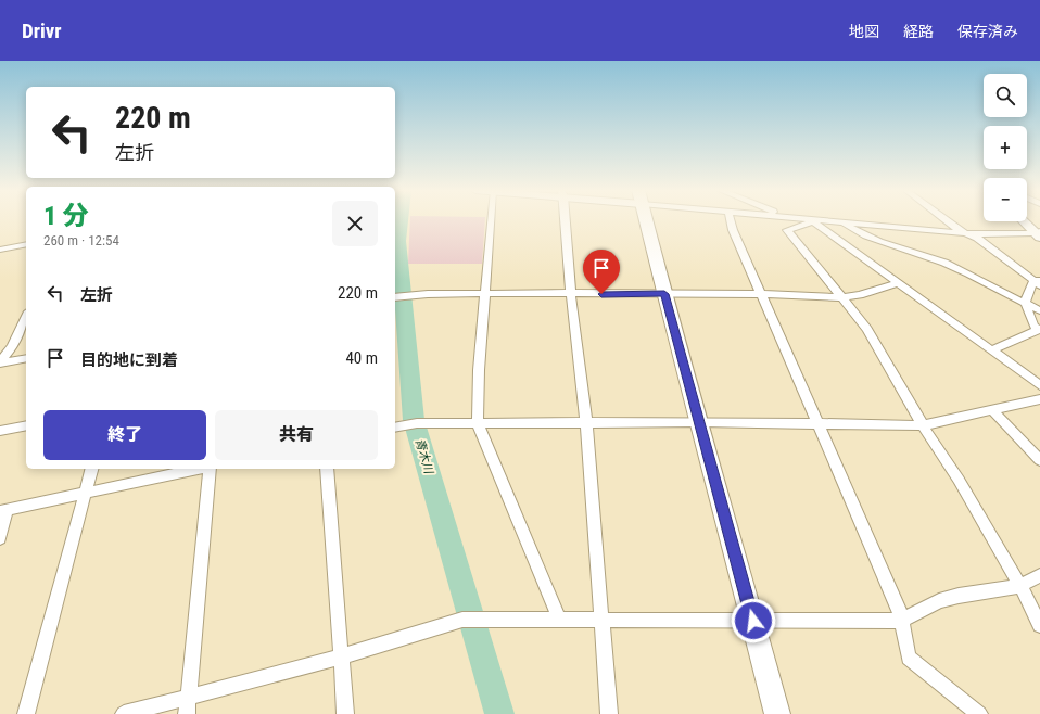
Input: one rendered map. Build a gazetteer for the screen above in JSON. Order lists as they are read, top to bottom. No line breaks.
{"water":["青木川"],"page":{"header":"Drivr","nav":["地図","経路","保存済み"],"map_buttons":["+","−"],"turn":["220 m","左折"],"heading":["1 分","260 m · 12:54"],"list":[{"name":"左折","value":"220 m"},{"name":"目的地に到着","value":"40 m"}],"buttons":["終了","共有"]}}
